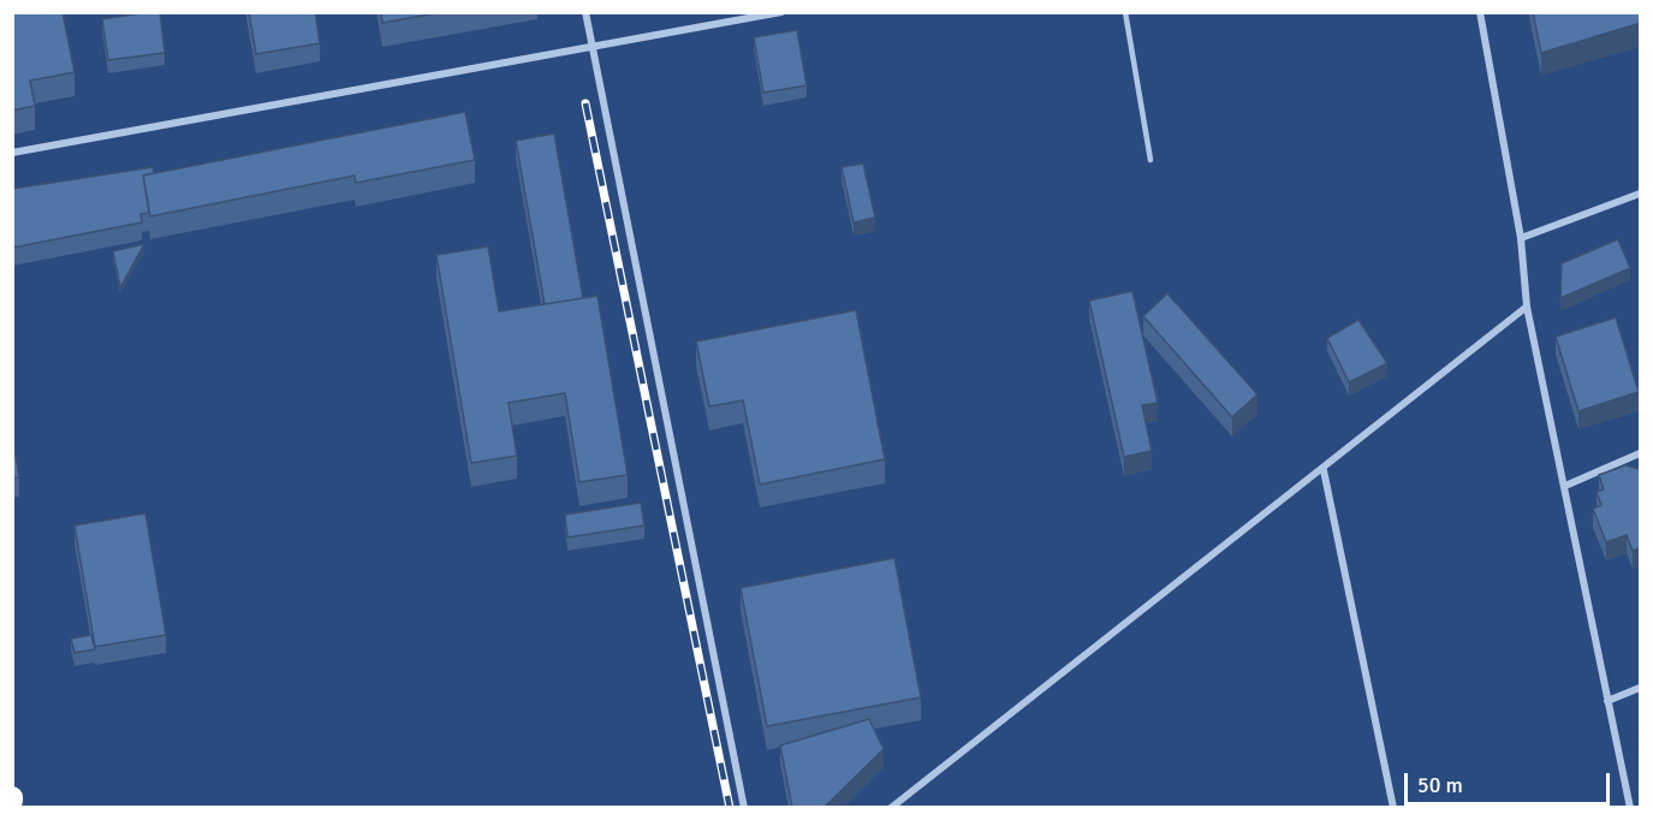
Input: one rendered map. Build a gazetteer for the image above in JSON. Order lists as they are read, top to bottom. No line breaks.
{"scale_bar":"50 m"}
